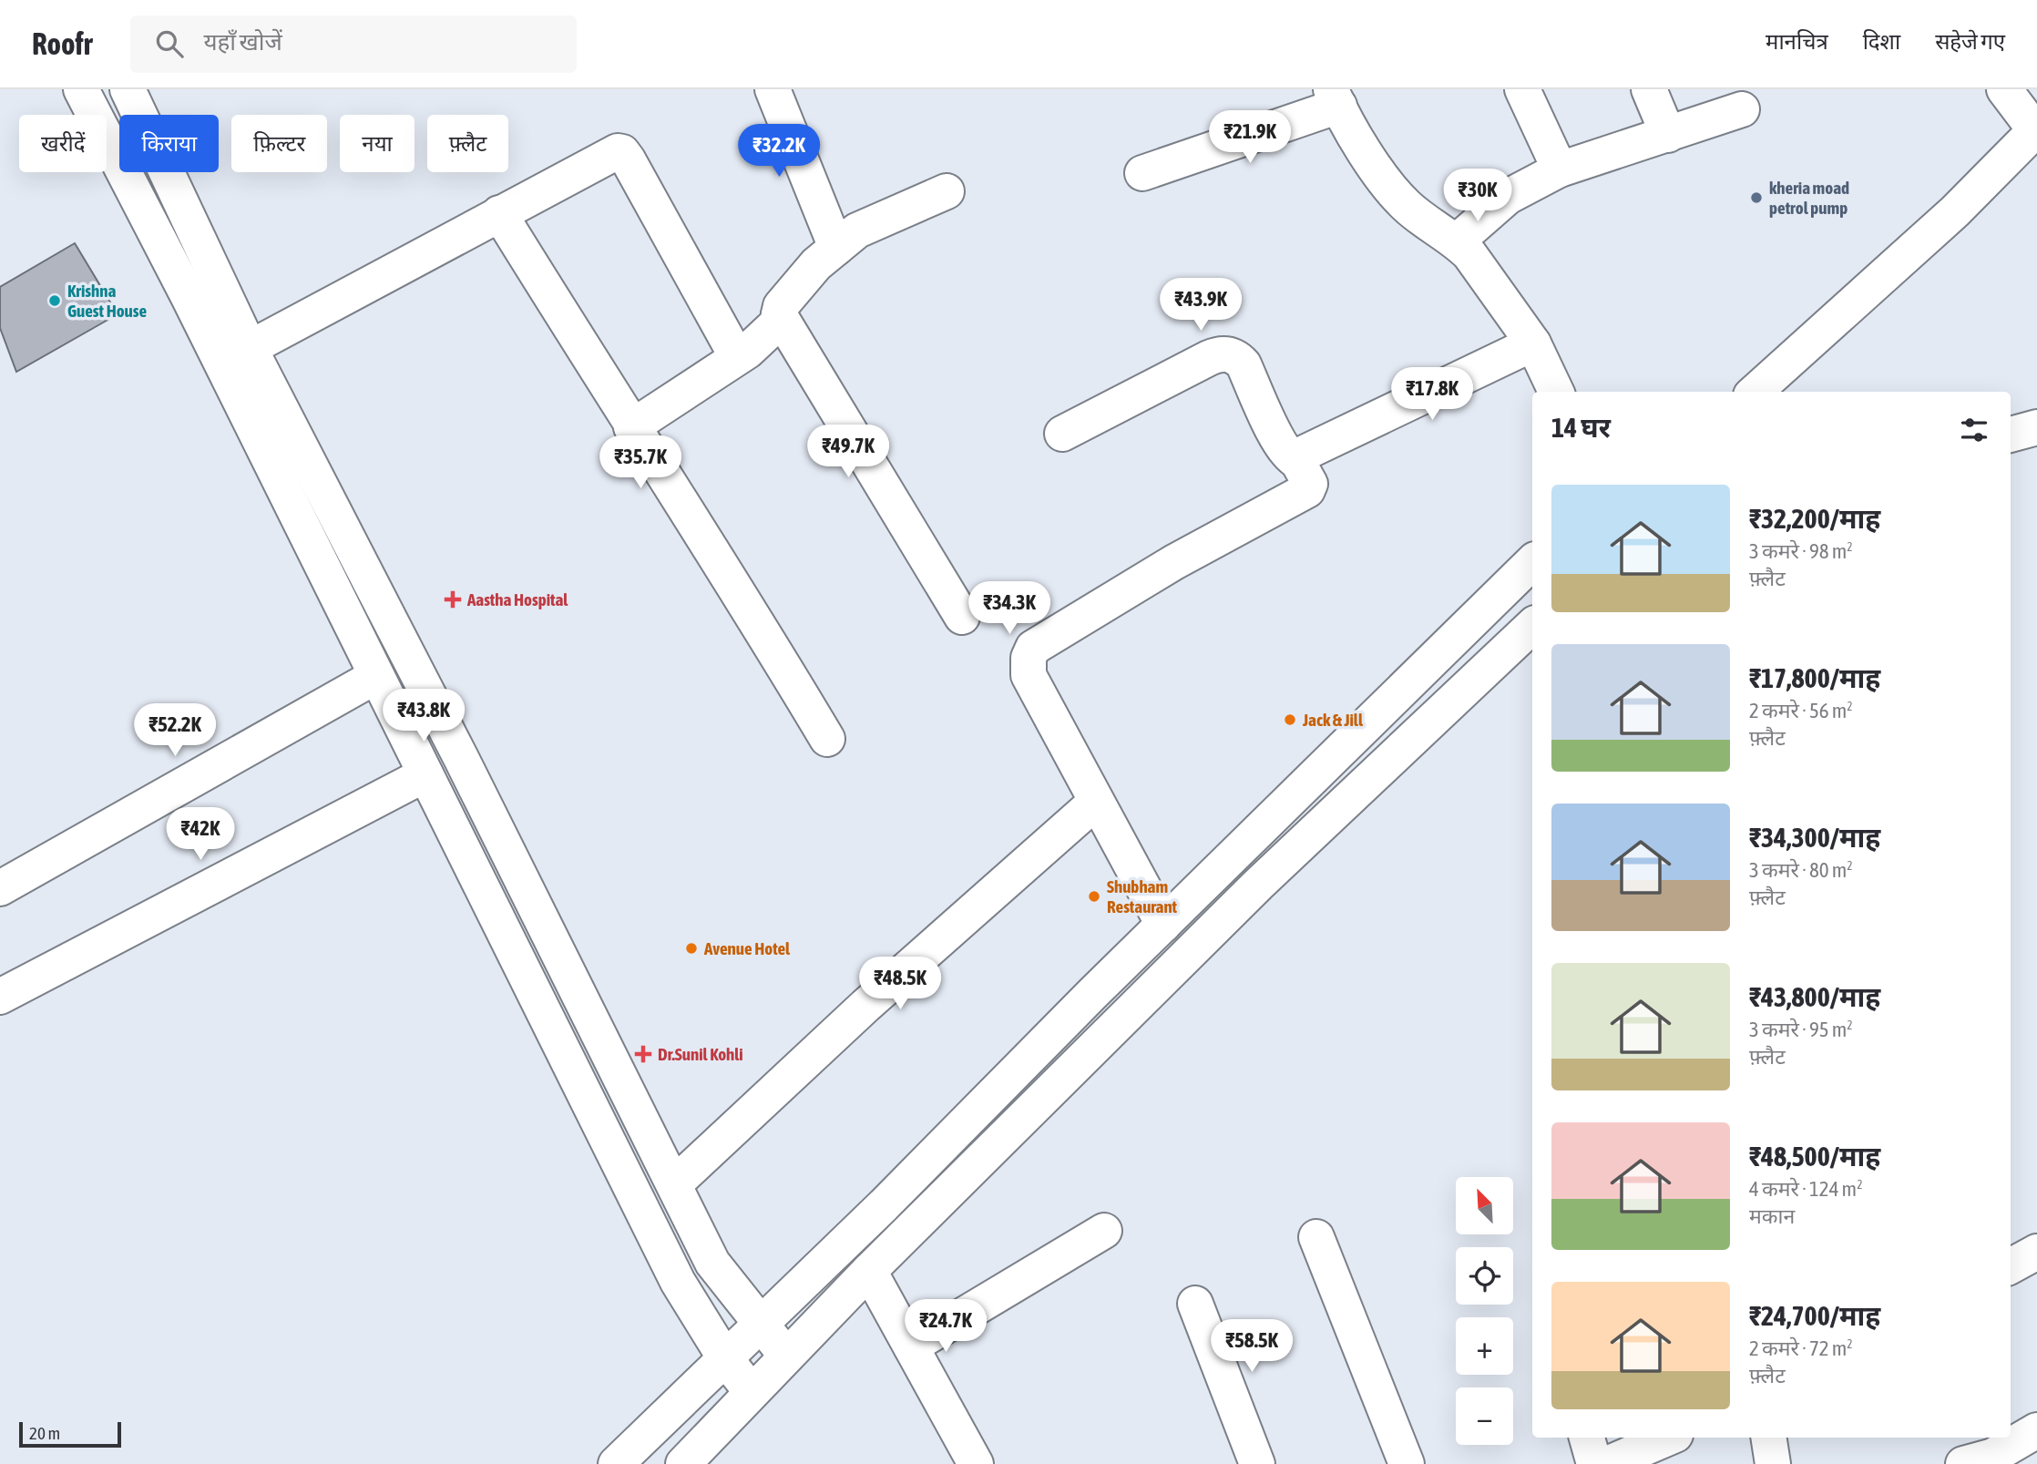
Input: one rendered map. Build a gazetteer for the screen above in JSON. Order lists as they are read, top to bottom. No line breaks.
{"places":{"other":["kheria moad petrol pump","Krishna Guest House","Jack & Jill","Shubham Restaurant","Avenue Hotel"],"health":["Aastha Hospital","Dr.Sunil Kohli"]},"scale_bar":"20 m","north":"top left","page":{"header":"Roofr","search":"यहाँ खोजें","nav":["मानचित्र","दिशा","सहेजे गए"],"price":["₹21.9K","₹32.2K","₹30K","₹43.9K","₹17.8K","₹49.7K","₹35.7K","₹34.3K","₹43.8K","₹52.2K","₹42K","₹48.5K","₹24.7K","₹58.5K"],"chip":["खरीदें","किराया","फ़िल्टर","नया","फ़्लैट"],"heading":"14 घर","list":[{"name":"₹32,200/माह","note":"3 कमरे · 98 m² · फ़्लैट"},{"name":"₹17,800/माह","note":"2 कमरे · 56 m² · फ़्लैट"},{"name":"₹34,300/माह","note":"3 कमरे · 80 m² · फ़्लैट"},{"name":"₹43,800/माह","note":"3 कमरे · 95 m² · फ़्लैट"},{"name":"₹48,500/माह","note":"4 कमरे · 124 m² · मकान"},{"name":"₹24,700/माह","note":"2 कमरे · 72 m² · फ़्लैट"}],"map_buttons":["+","−"],"scale":"20 m"}}
